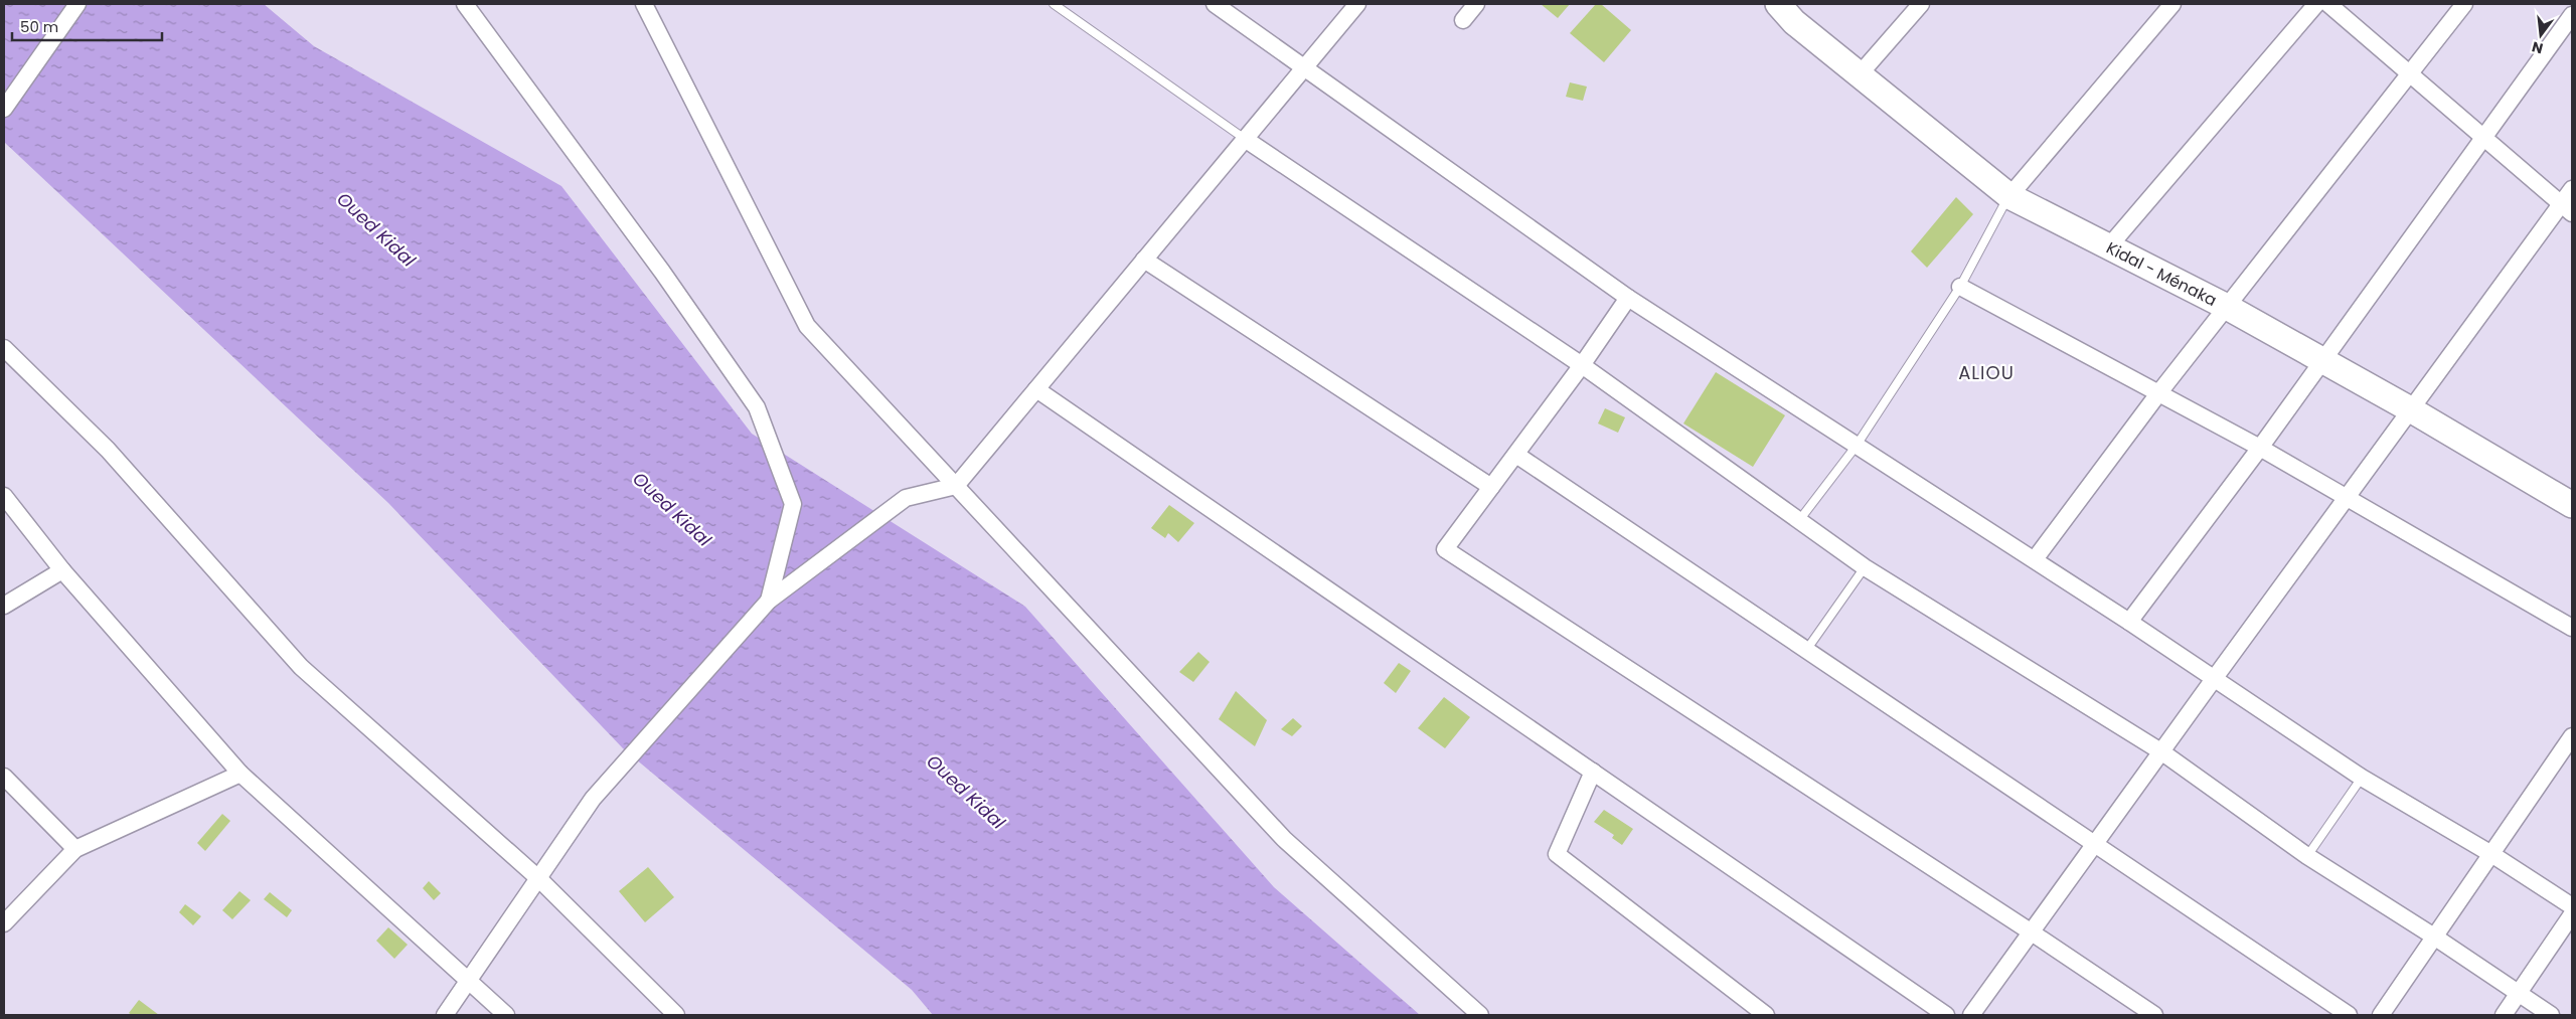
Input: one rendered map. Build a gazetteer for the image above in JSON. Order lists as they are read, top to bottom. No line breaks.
{"streets":{"main road":["Kidal - Ménaka"]},"districts":["ALIOU"],"water":["Oued Kidal"],"scale_bar":"50 m","north":"bottom"}
